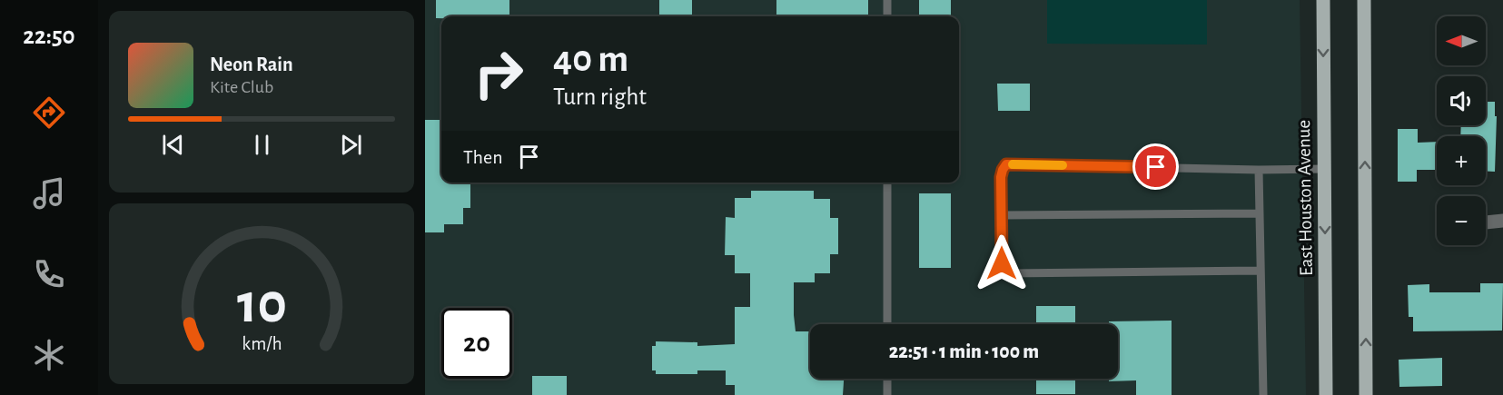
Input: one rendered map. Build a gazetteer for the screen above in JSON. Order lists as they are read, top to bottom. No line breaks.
{"streets":{"main road":["East Houston Avenue"]},"north":"left","page":{"tabs":"22:50","map_buttons":["+","−"],"turn":["40 m","Turn right"],"song":["Neon Rain","Kite Club"],"then":"Then","limit":"20","trip":"22:51 · 1 min · 100 m","gauge":["10","km/h"]}}
